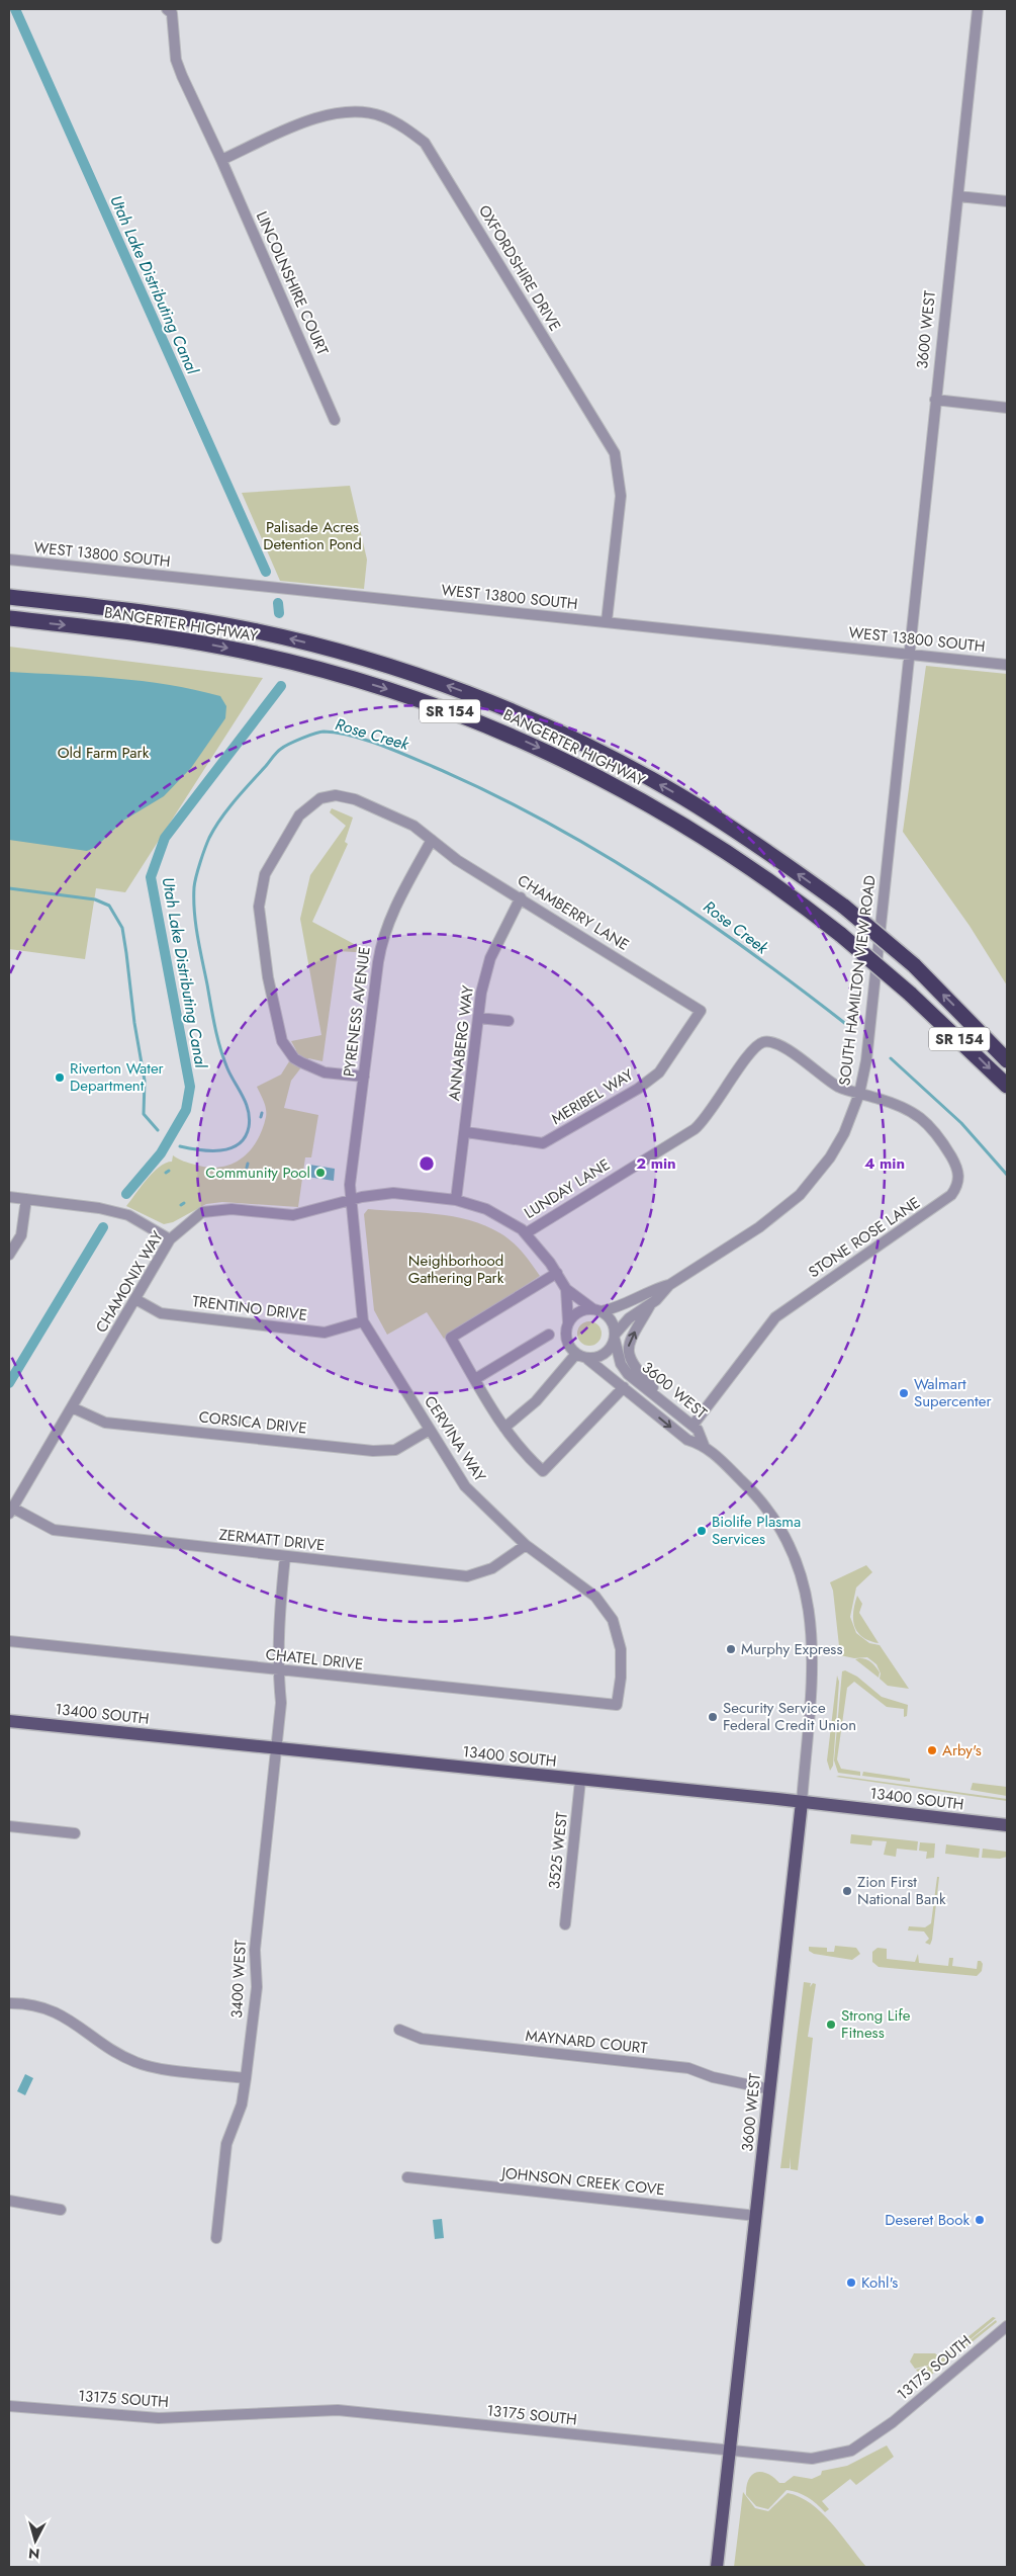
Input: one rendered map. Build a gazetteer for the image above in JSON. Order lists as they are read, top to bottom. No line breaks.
{"streets":{"highway":["BANGERTER HIGHWAY","SR 154"],"main road":["3600 WEST","13400 SOUTH"],"street":["OXFORDSHIRE DRIVE","LINCOLNSHIRE COURT","WEST 13800 SOUTH","CHAMBERRY LANE","SOUTH HAMILTON VIEW ROAD","PYRENESS AVENUE","ANNABERG WAY","MERIBEL WAY","LUNDAY LANE","STONE ROSE LANE","CHAMONIX WAY","TRENTINO DRIVE","CORSICA DRIVE","CERVINA WAY","ZERMATT DRIVE","CHATEL DRIVE","3525 WEST","3400 WEST","MAYNARD COURT","JOHNSON CREEK COVE","13175 SOUTH"]},"crossings":[["OXFORDSHIRE DRIVE","LINCOLNSHIRE COURT"],["OXFORDSHIRE DRIVE","WEST 13800 SOUTH"],["3600 WEST","WEST 13800 SOUTH"],["3600 WEST","SOUTH HAMILTON VIEW ROAD"],["3600 WEST","STONE ROSE LANE"],["3600 WEST","CHAMONIX WAY"],["3600 WEST","13400 SOUTH"],["3600 WEST","MAYNARD COURT"],["3600 WEST","JOHNSON CREEK COVE"],["3600 WEST","13175 SOUTH"],["WEST 13800 SOUTH","SOUTH HAMILTON VIEW ROAD"],["CHAMBERRY LANE","PYRENESS AVENUE"],["CHAMBERRY LANE","ANNABERG WAY"],["CHAMBERRY LANE","MERIBEL WAY"],["SOUTH HAMILTON VIEW ROAD","LUNDAY LANE"],["SOUTH HAMILTON VIEW ROAD","STONE ROSE LANE"],["SOUTH HAMILTON VIEW ROAD","CHAMONIX WAY"],["PYRENESS AVENUE","CHAMONIX WAY"],["PYRENESS AVENUE","CERVINA WAY"],["ANNABERG WAY","MERIBEL WAY"],["ANNABERG WAY","CHAMONIX WAY"],["LUNDAY LANE","STONE ROSE LANE"],["LUNDAY LANE","CHAMONIX WAY"],["CHAMONIX WAY","TRENTINO DRIVE"],["CHAMONIX WAY","CORSICA DRIVE"],["CHAMONIX WAY","CERVINA WAY"],["CHAMONIX WAY","ZERMATT DRIVE"],["TRENTINO DRIVE","CERVINA WAY"],["CORSICA DRIVE","CERVINA WAY"],["CERVINA WAY","ZERMATT DRIVE"],["CERVINA WAY","CHATEL DRIVE"],["ZERMATT DRIVE","3400 WEST"],["CHATEL DRIVE","3400 WEST"],["13400 SOUTH","3525 WEST"],["13400 SOUTH","3400 WEST"]],"water":["Utah Lake Distributing Canal","Rose Creek"],"parks":["Palisade Acres Detention Pond","Old Farm Park","Neighborhood Gathering Park"],"places":["Riverton Water Department","Community Pool","Walmart Supercenter","Biolife Plasma Services","Murphy Express","Security Service Federal Credit Union","Arby's","Zion First National Bank","Strong Life Fitness","Deseret Book","Kohl's"],"north":"bottom","rings":["2 min","4 min"]}
